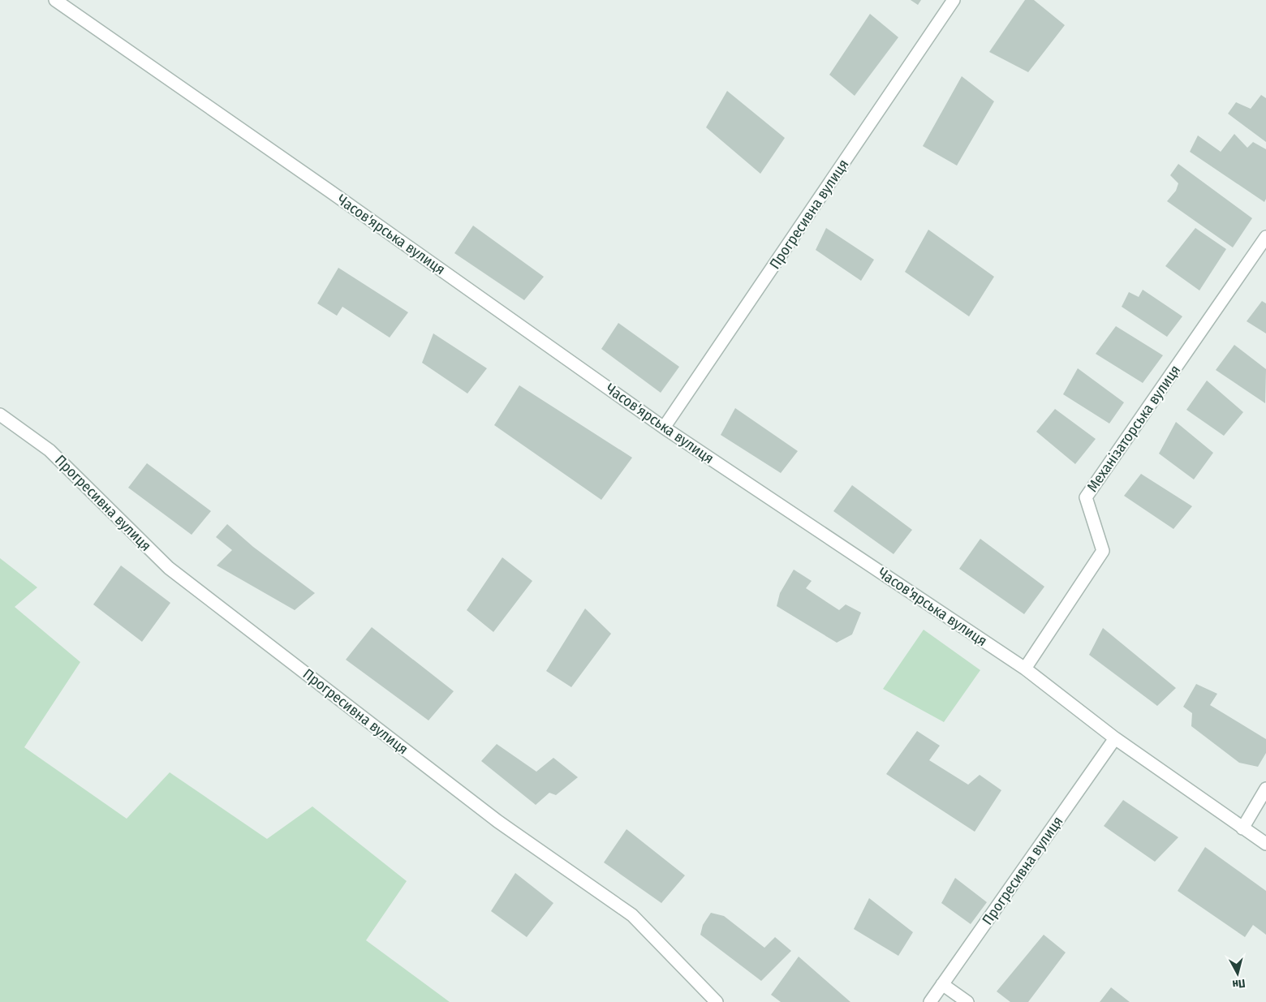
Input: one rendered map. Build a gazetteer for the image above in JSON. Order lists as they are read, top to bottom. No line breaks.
{"streets":{"street":["Прогресивна вулиця","Часов'ярська вулиця","Механізаторська вулиця"]},"crossings":[["Прогресивна вулиця","Часов'ярська вулиця"],["Часов'ярська вулиця","Механізаторська вулиця"]],"north":"bottom"}
